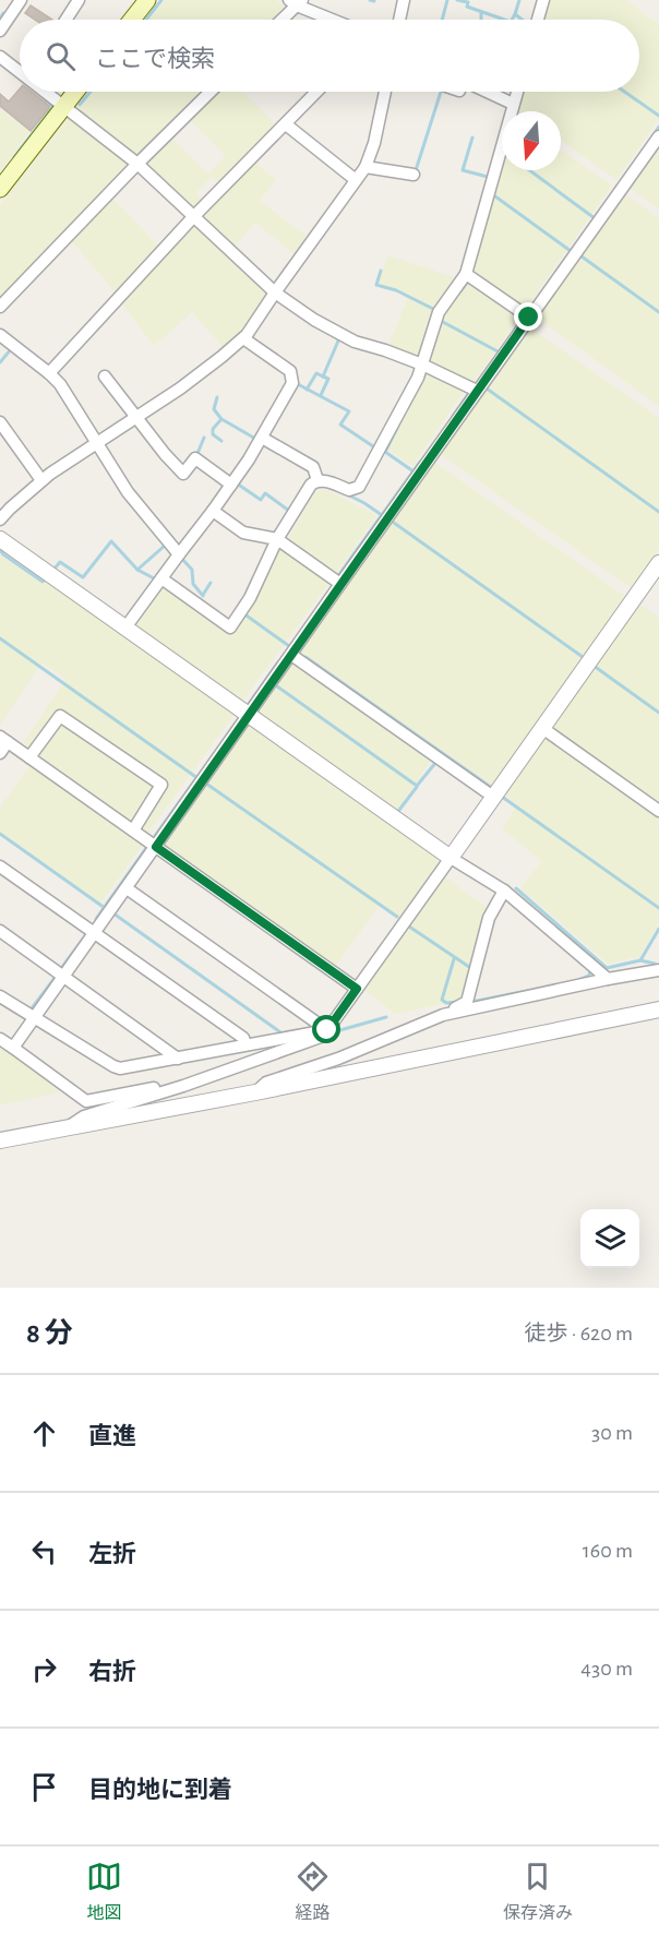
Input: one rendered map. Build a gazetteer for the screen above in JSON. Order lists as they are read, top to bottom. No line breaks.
{"north":"bottom","page":{"search":"ここで検索","heading":["8 分","徒歩 · 620 m"],"list":[["直進","30 m"],["左折","160 m"],["右折","430 m"],"目的地に到着"],"nav":["地図","経路","保存済み"]}}
